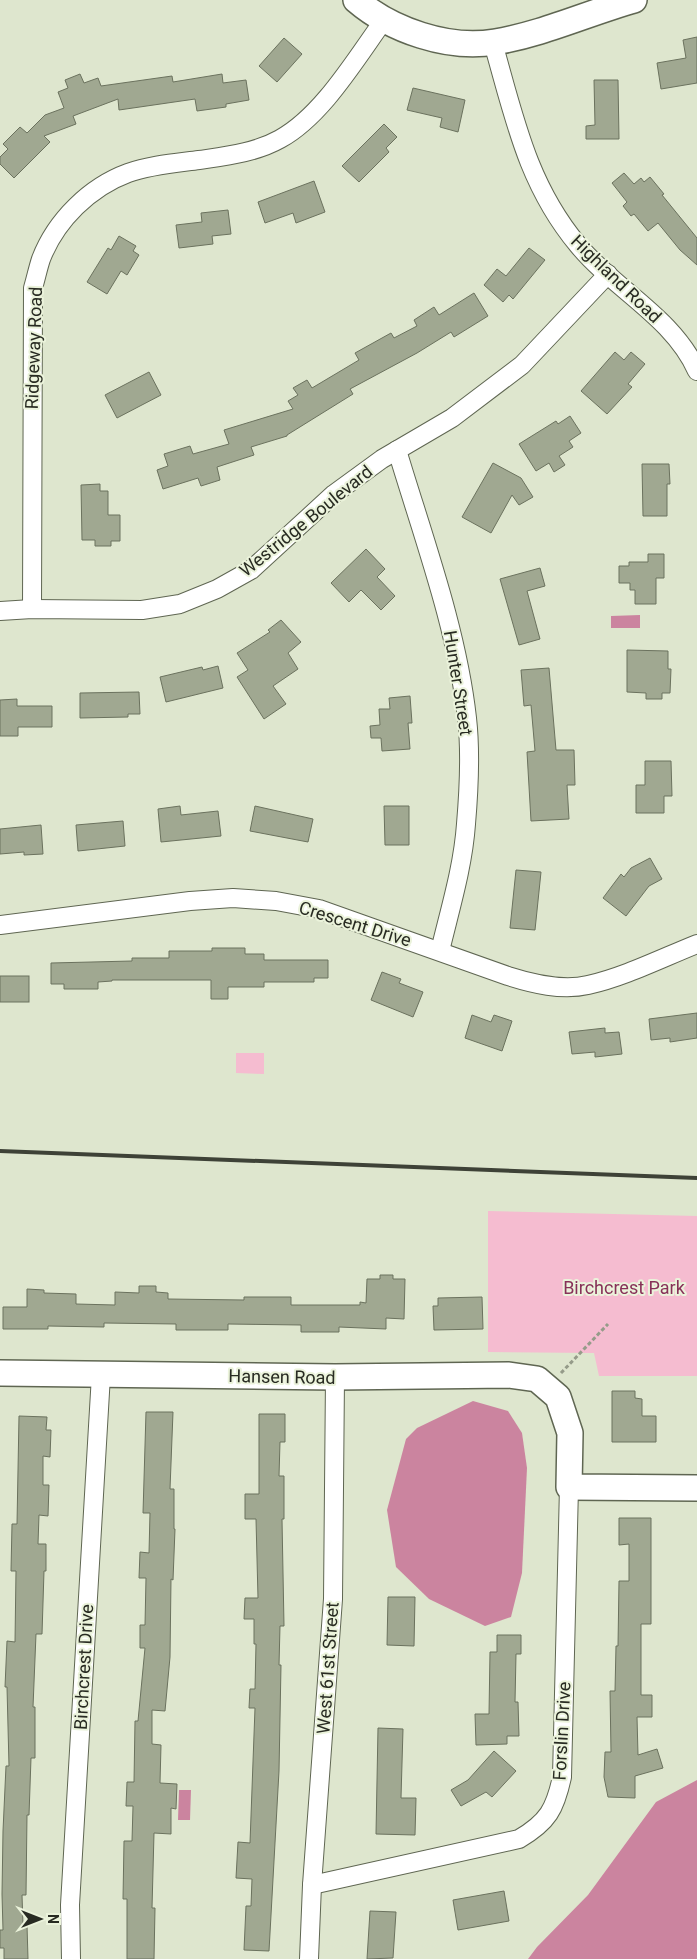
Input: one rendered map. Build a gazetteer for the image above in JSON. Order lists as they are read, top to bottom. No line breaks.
{"streets":{"street":["Highland Road","Ridgeway Road","Westridge Boulevard","Hunter Street","Crescent Drive","Hansen Road","Birchcrest Drive","West 61st Street","Forslin Drive"]},"crossings":[["Highland Road","Westridge Boulevard"],["Ridgeway Road","Westridge Boulevard"],["Westridge Boulevard","Hunter Street"],["Hunter Street","Crescent Drive"],["Hansen Road","Birchcrest Drive"],["Hansen Road","West 61st Street"],["Hansen Road","Forslin Drive"],["West 61st Street","Forslin Drive"]],"parks":["Birchcrest Park"],"north":"right"}
